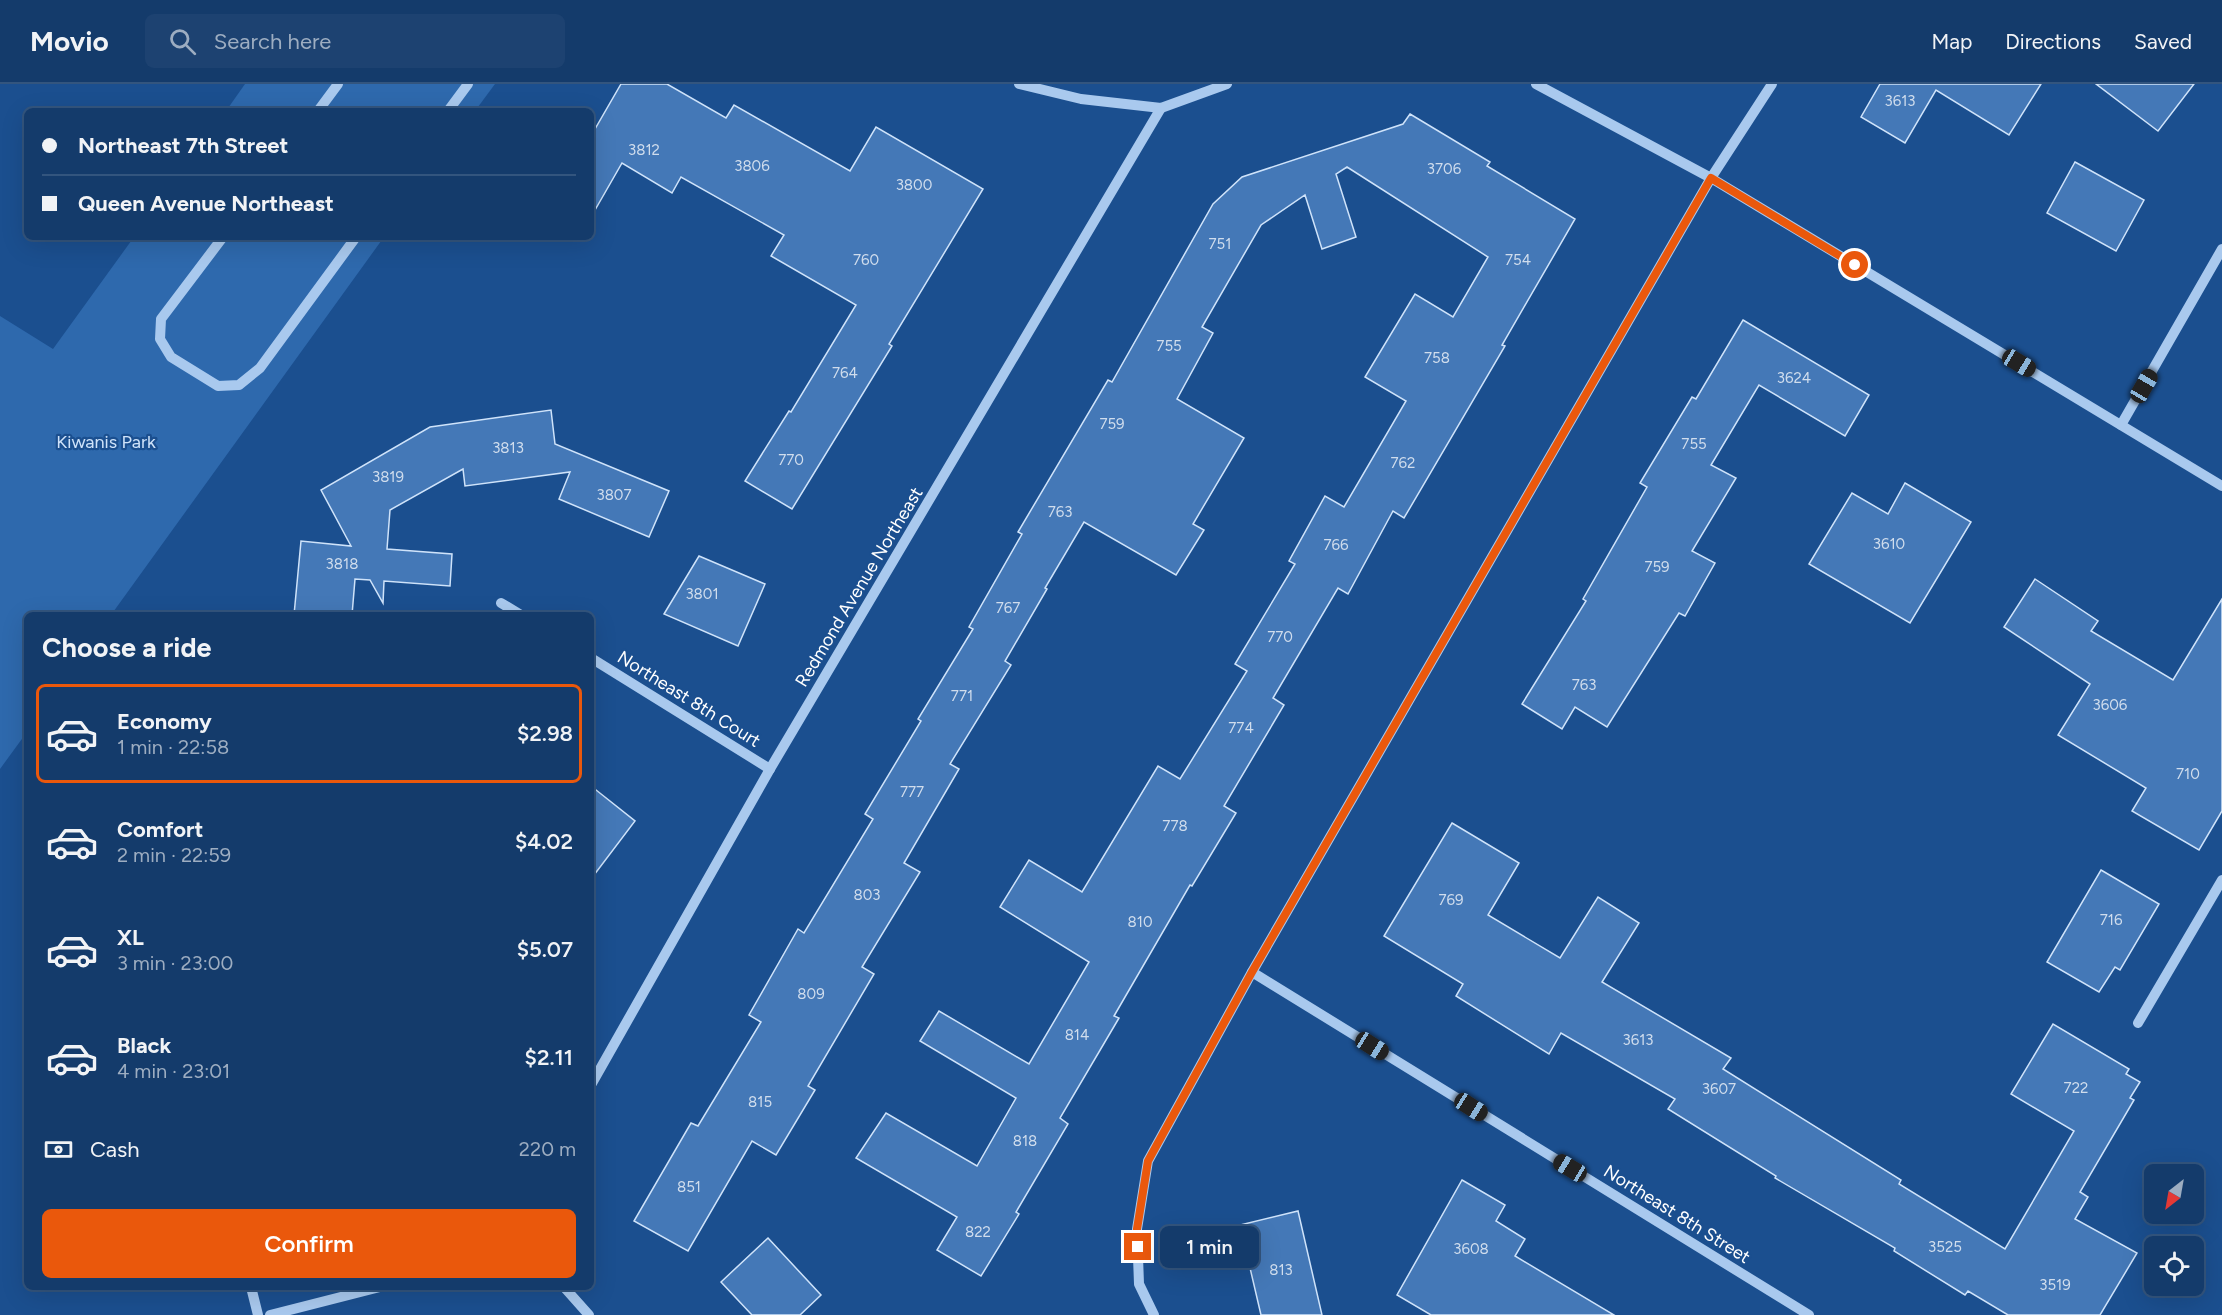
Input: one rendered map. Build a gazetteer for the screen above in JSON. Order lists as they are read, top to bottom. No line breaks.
{"streets":{"street":["Redmond Avenue Northeast","Northeast 8th Court","Northeast 8th Street"]},"crossings":[["Redmond Avenue Northeast","Northeast 8th Court"]],"parks":["Kiwanis Park"],"house_numbers":["3613","3812","3806","3706","3800","751","760","754","755","758","764","3624","759","755","3813","770","762","3819","3807","763","3610","766","3818","759","3801","767","770","763","771","3606","774","710","777","778","803","769","716","810","809","814","3613","722","3607","815","818","851","822","3525","3608","813","3519"],"north":"bottom left","page":{"header":"Movio","search":"Search here","nav":["Map","Directions","Saved"],"banner":["Northeast 7th Street","Queen Avenue Northeast"],"heading":"Choose a ride","list":[{"name":"Economy","note":"1 min · 22:58","value":"$2.98"},{"name":"Comfort","note":"2 min · 22:59","value":"$4.02"},{"name":"XL","note":"3 min · 23:00","value":"$5.07"},{"name":"Black","note":"4 min · 23:01","value":"$2.11"}],"pay":["Cash","220 m"],"buttons":"Confirm","bubble":"1 min"}}
